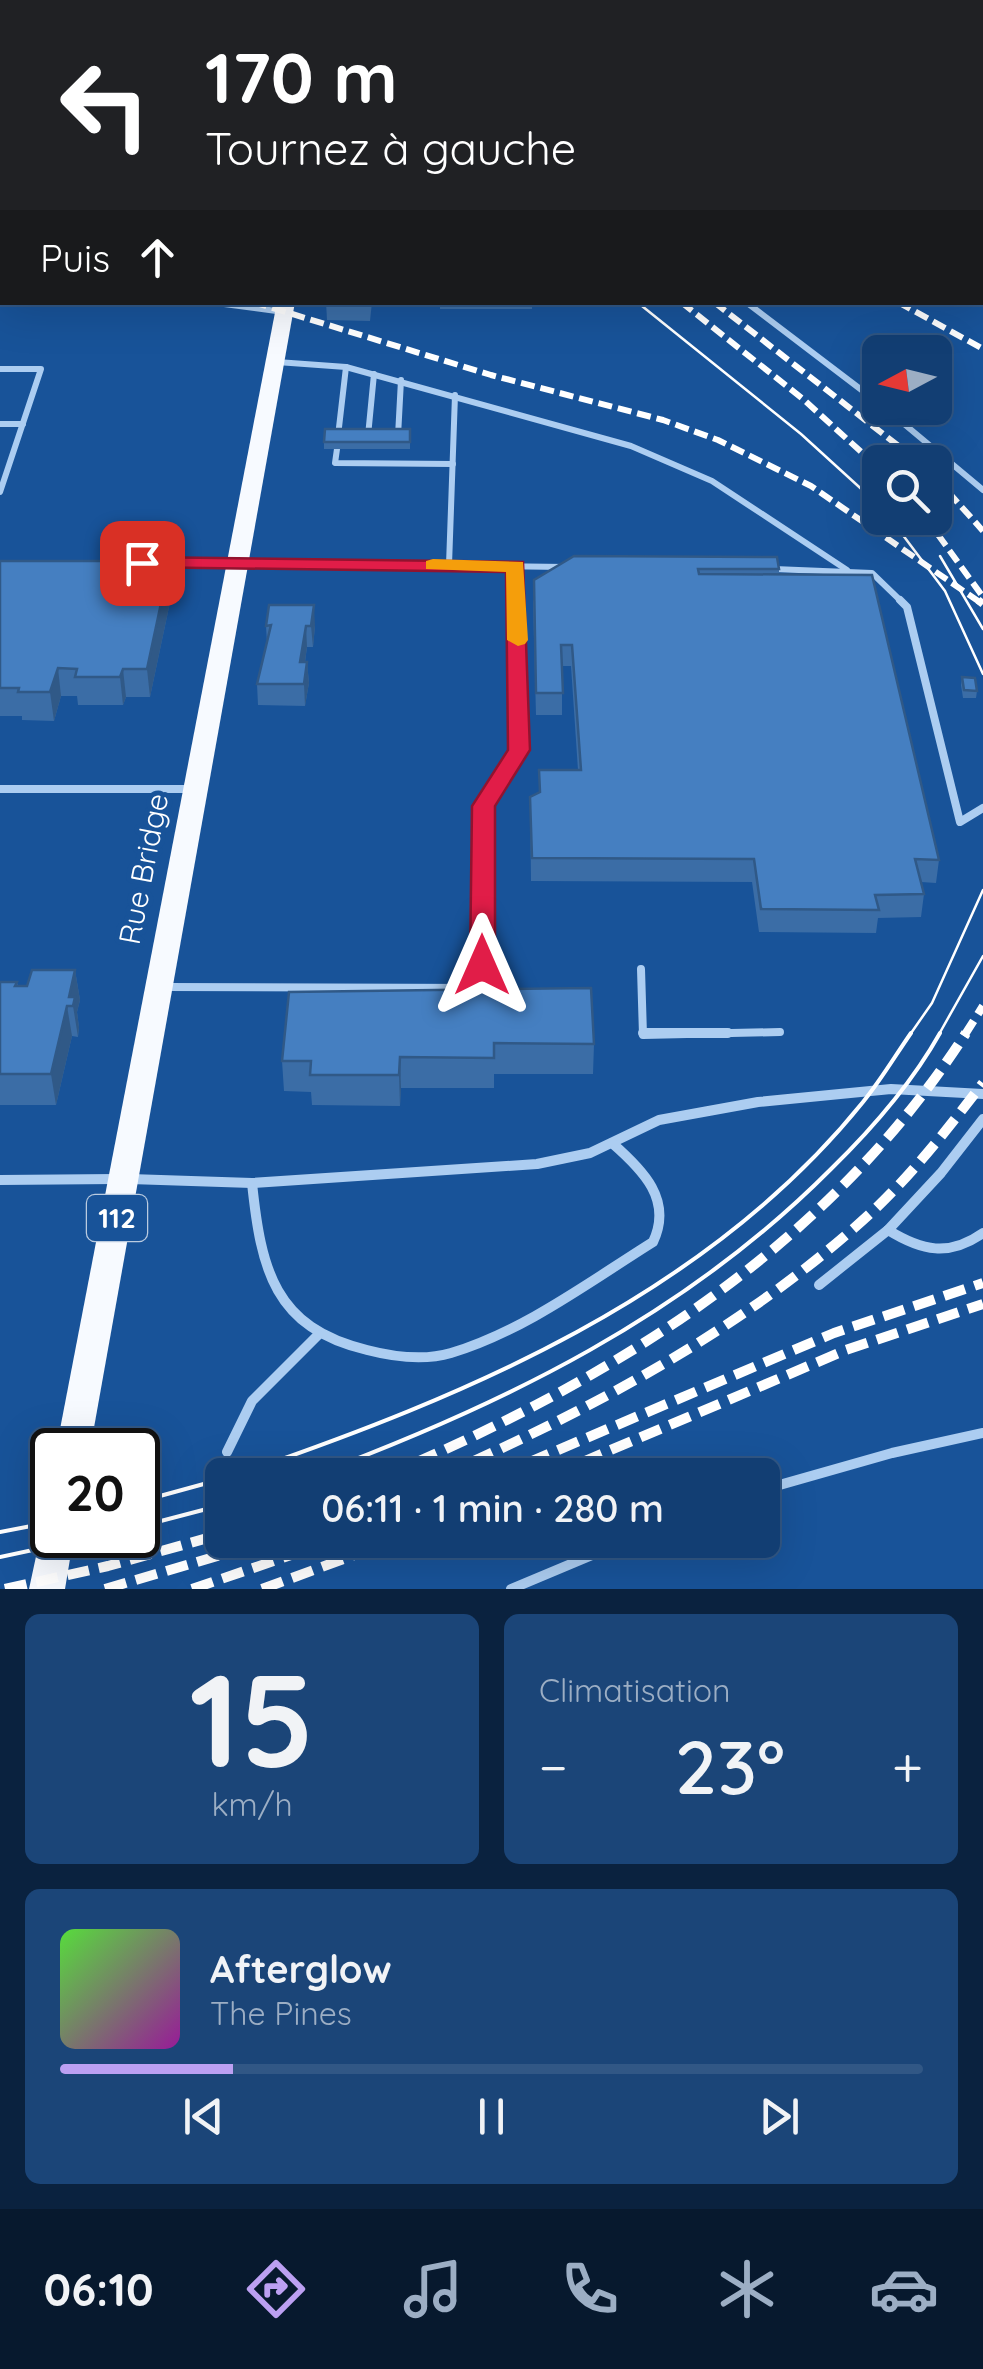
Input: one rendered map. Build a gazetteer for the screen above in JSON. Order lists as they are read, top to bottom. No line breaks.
{"streets":{"main road":["Rue Bridge","112"]},"north":"left","page":{"turn":["170 m","Tournez à gauche"],"then":"Puis","limit":"20","trip":"06:11 · 1 min · 280 m","tile":[["15","km/h"],"Climatisation"],"heat":["−","23°","+"],"song":["Afterglow","The Pines"],"tabs":"06:10"}}
